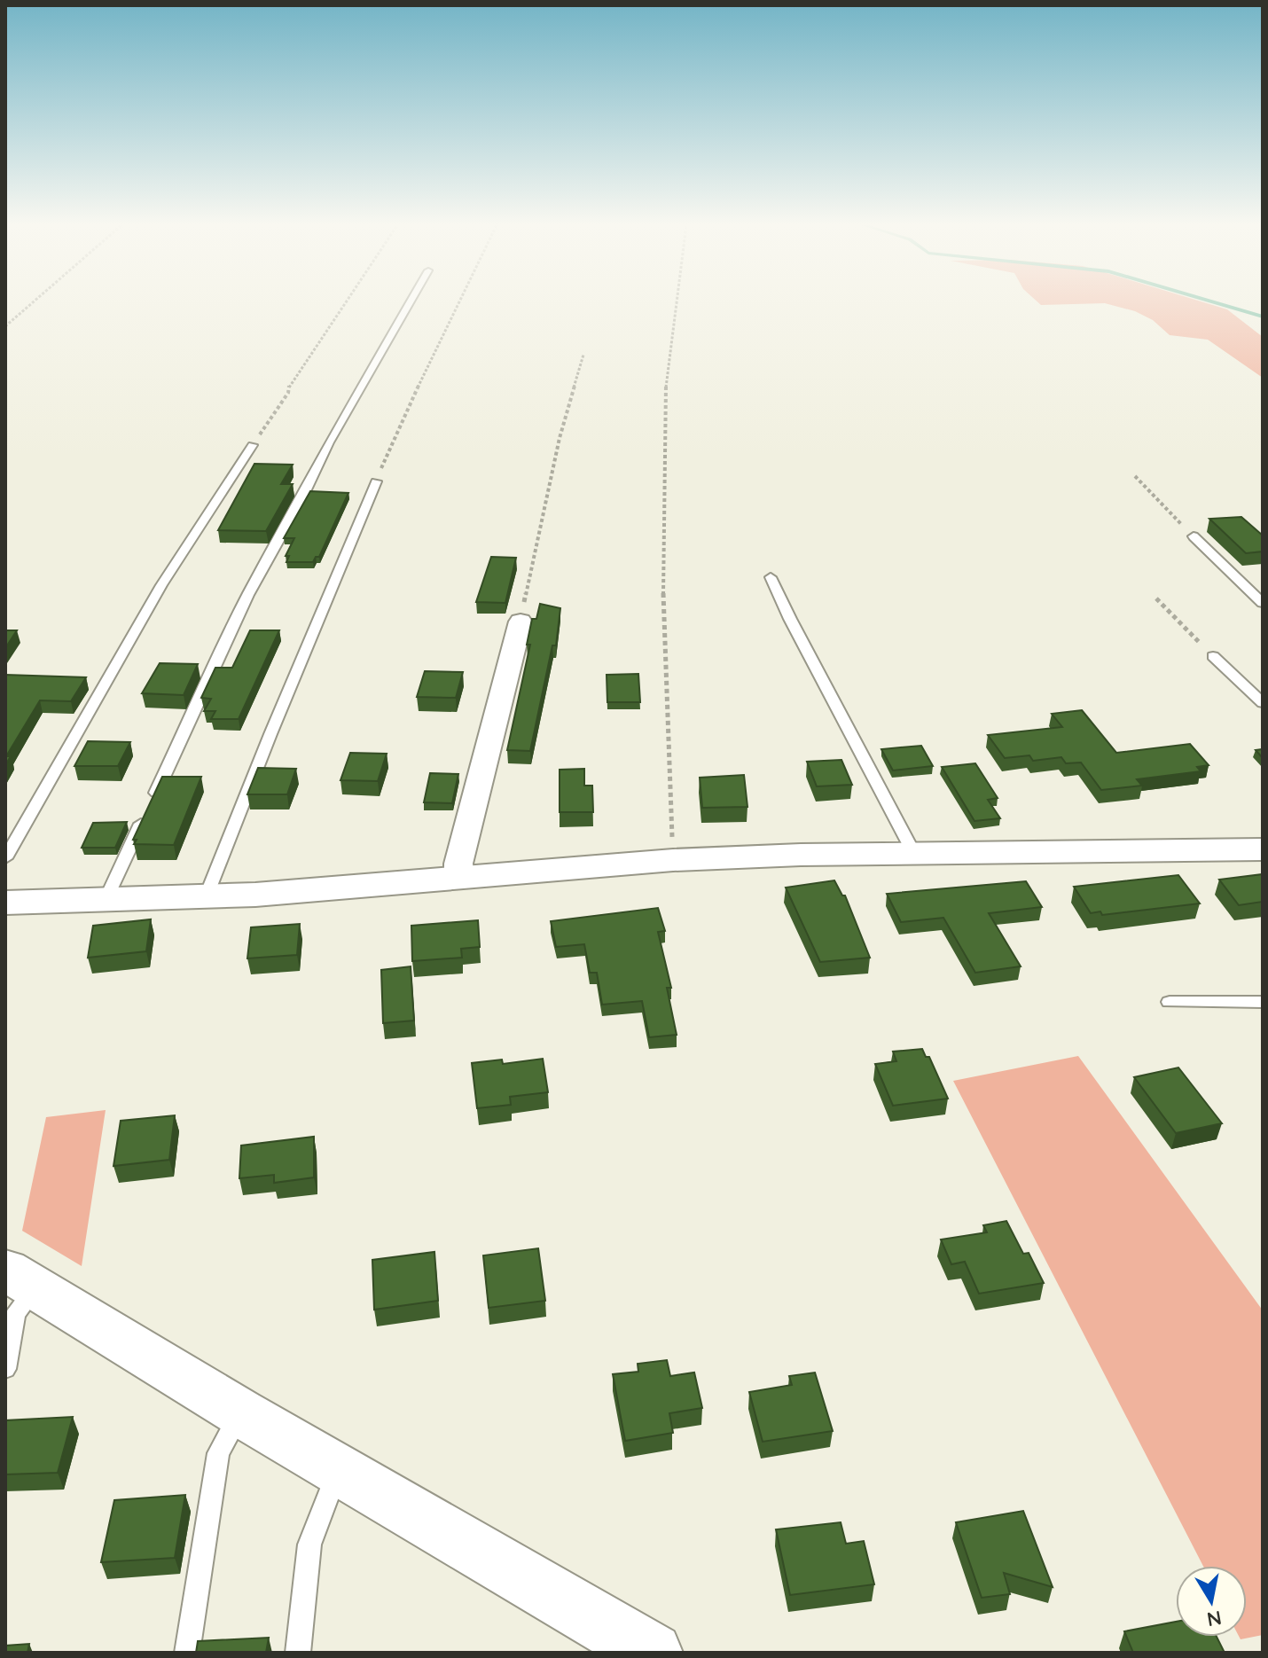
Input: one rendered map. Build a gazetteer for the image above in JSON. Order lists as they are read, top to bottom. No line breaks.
{"north":"bottom"}
